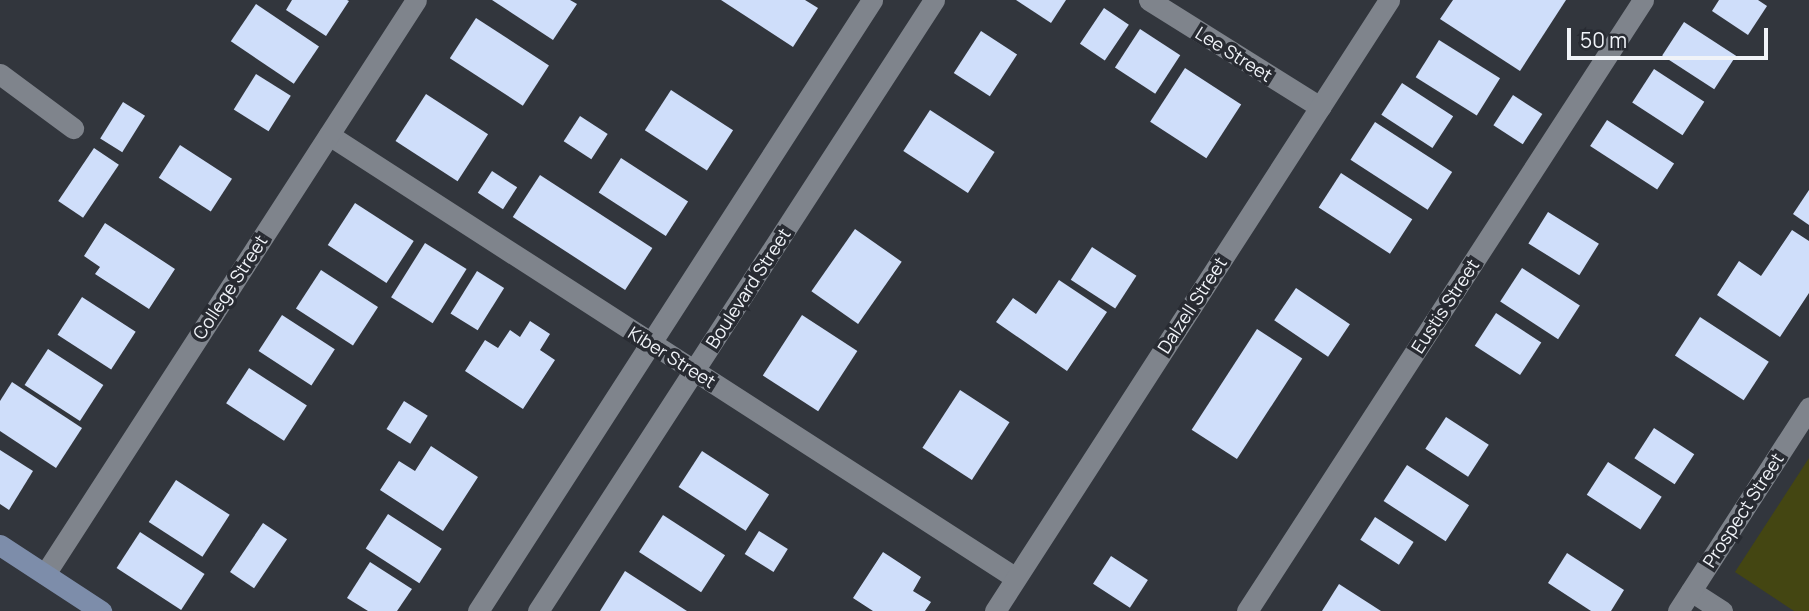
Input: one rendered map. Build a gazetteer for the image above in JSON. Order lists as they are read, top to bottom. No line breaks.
{"streets":{"street":["Lee Street","College Street","Boulevard Street","Dalzell Street","Eustis Street","Kiber Street","Prospect Street"]},"crossings":[["Lee Street","Dalzell Street"],["College Street","Kiber Street"],["Boulevard Street","Kiber Street"],["Dalzell Street","Kiber Street"]],"scale_bar":"50 m"}
